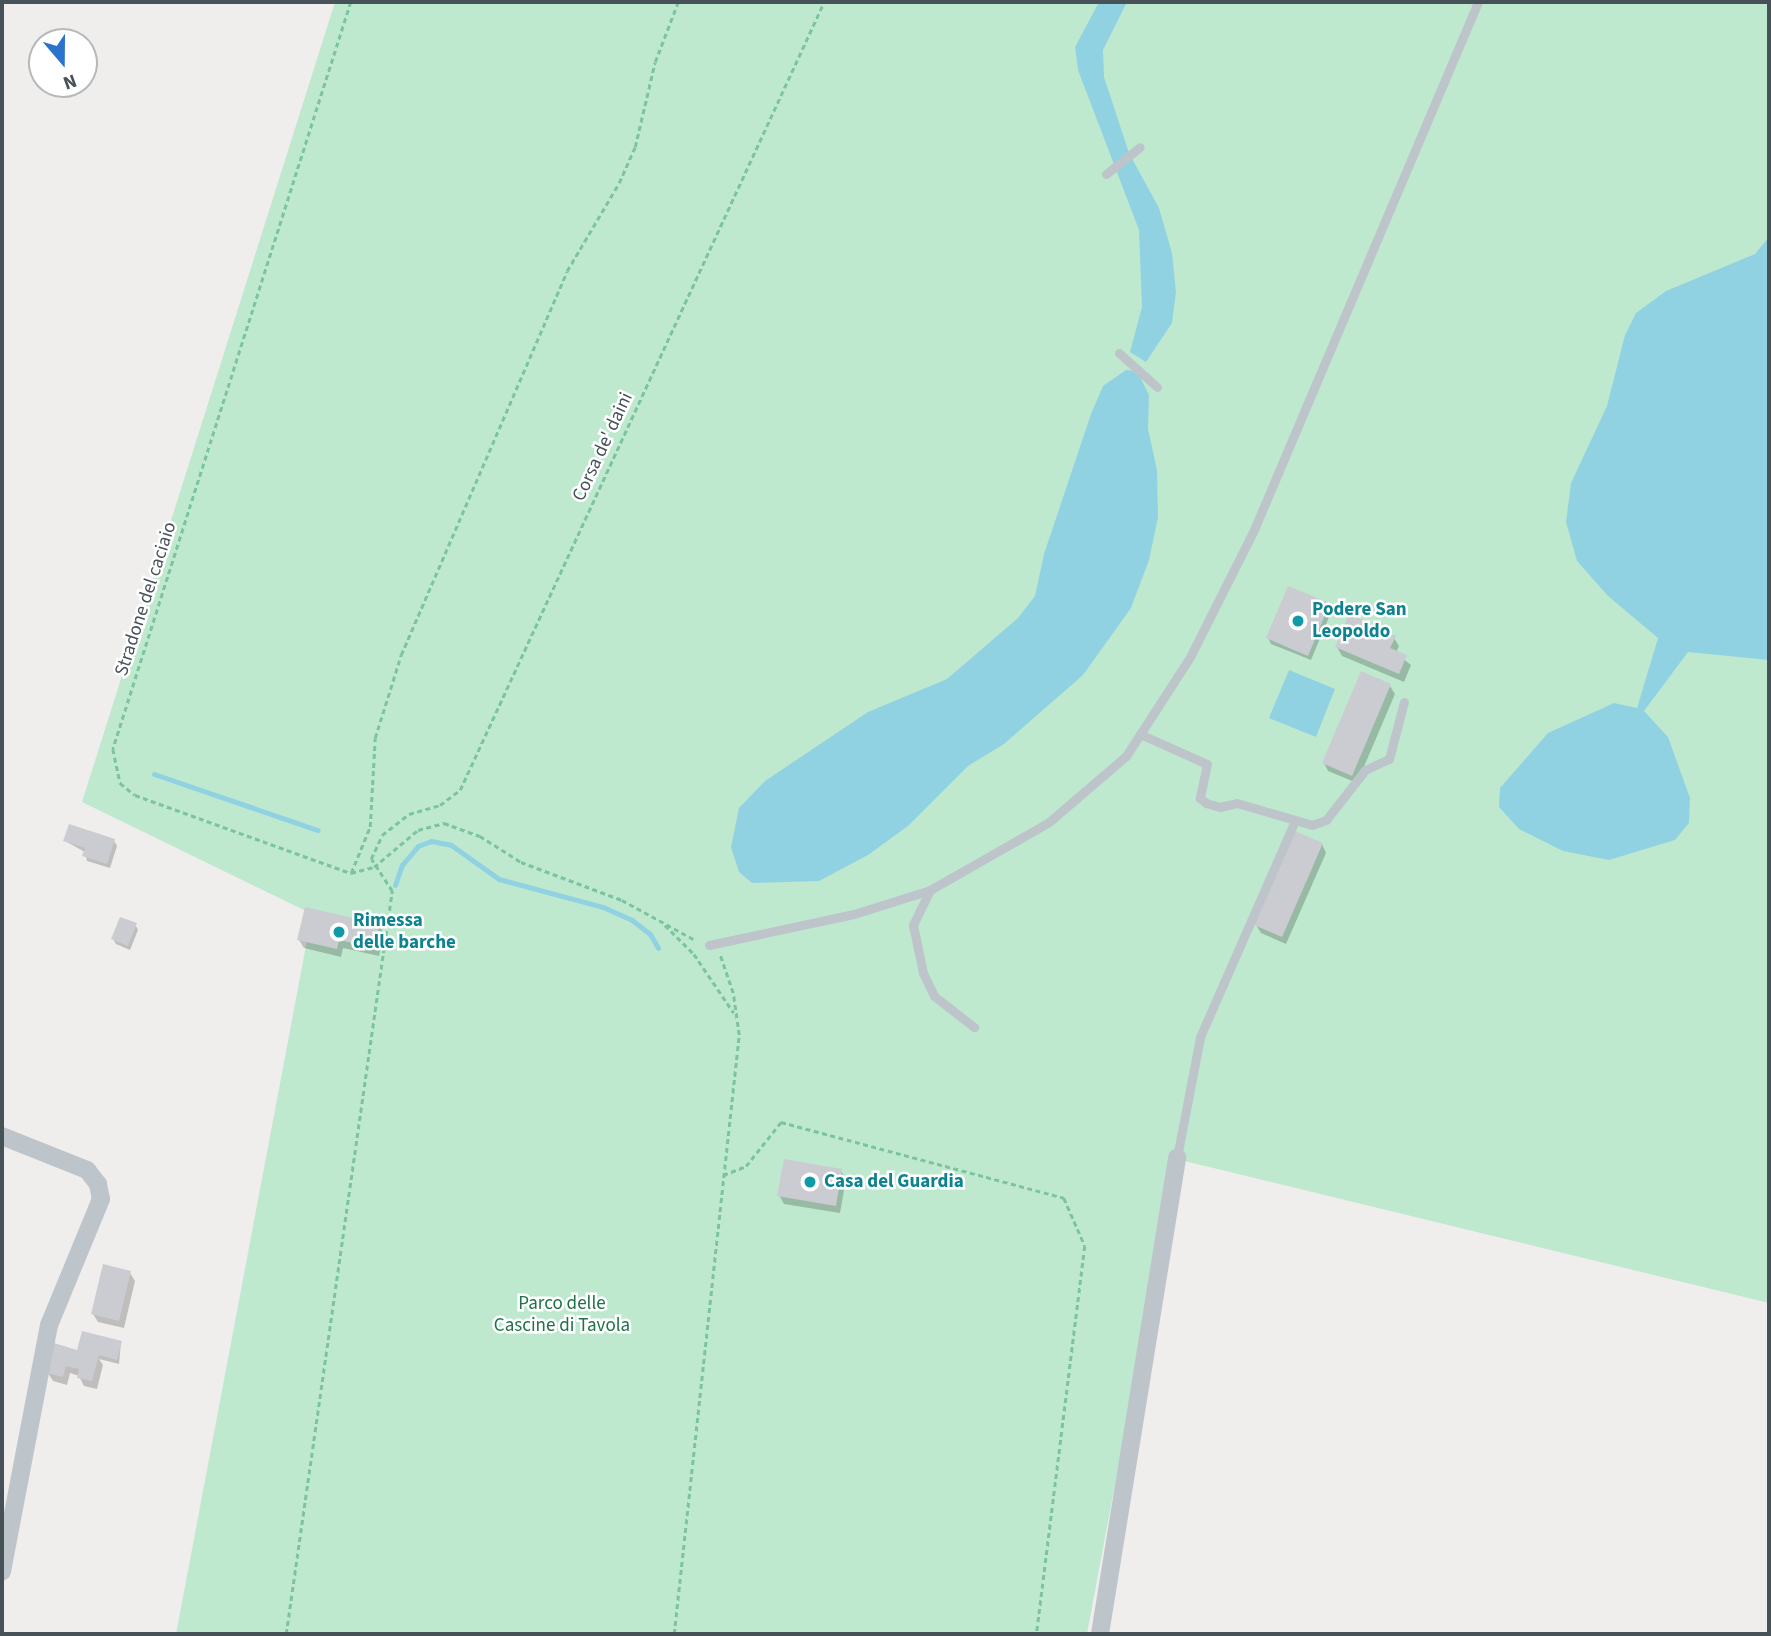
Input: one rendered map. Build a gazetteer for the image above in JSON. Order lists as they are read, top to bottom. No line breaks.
{"streets":{"path":["Corsa de' daini","Stradone del caciaio"]},"parks":["Parco delle Cascine di Tavola"],"places":["Podere San Leopoldo","Rimessa delle barche","Casa del Guardia"],"north":"bottom"}
